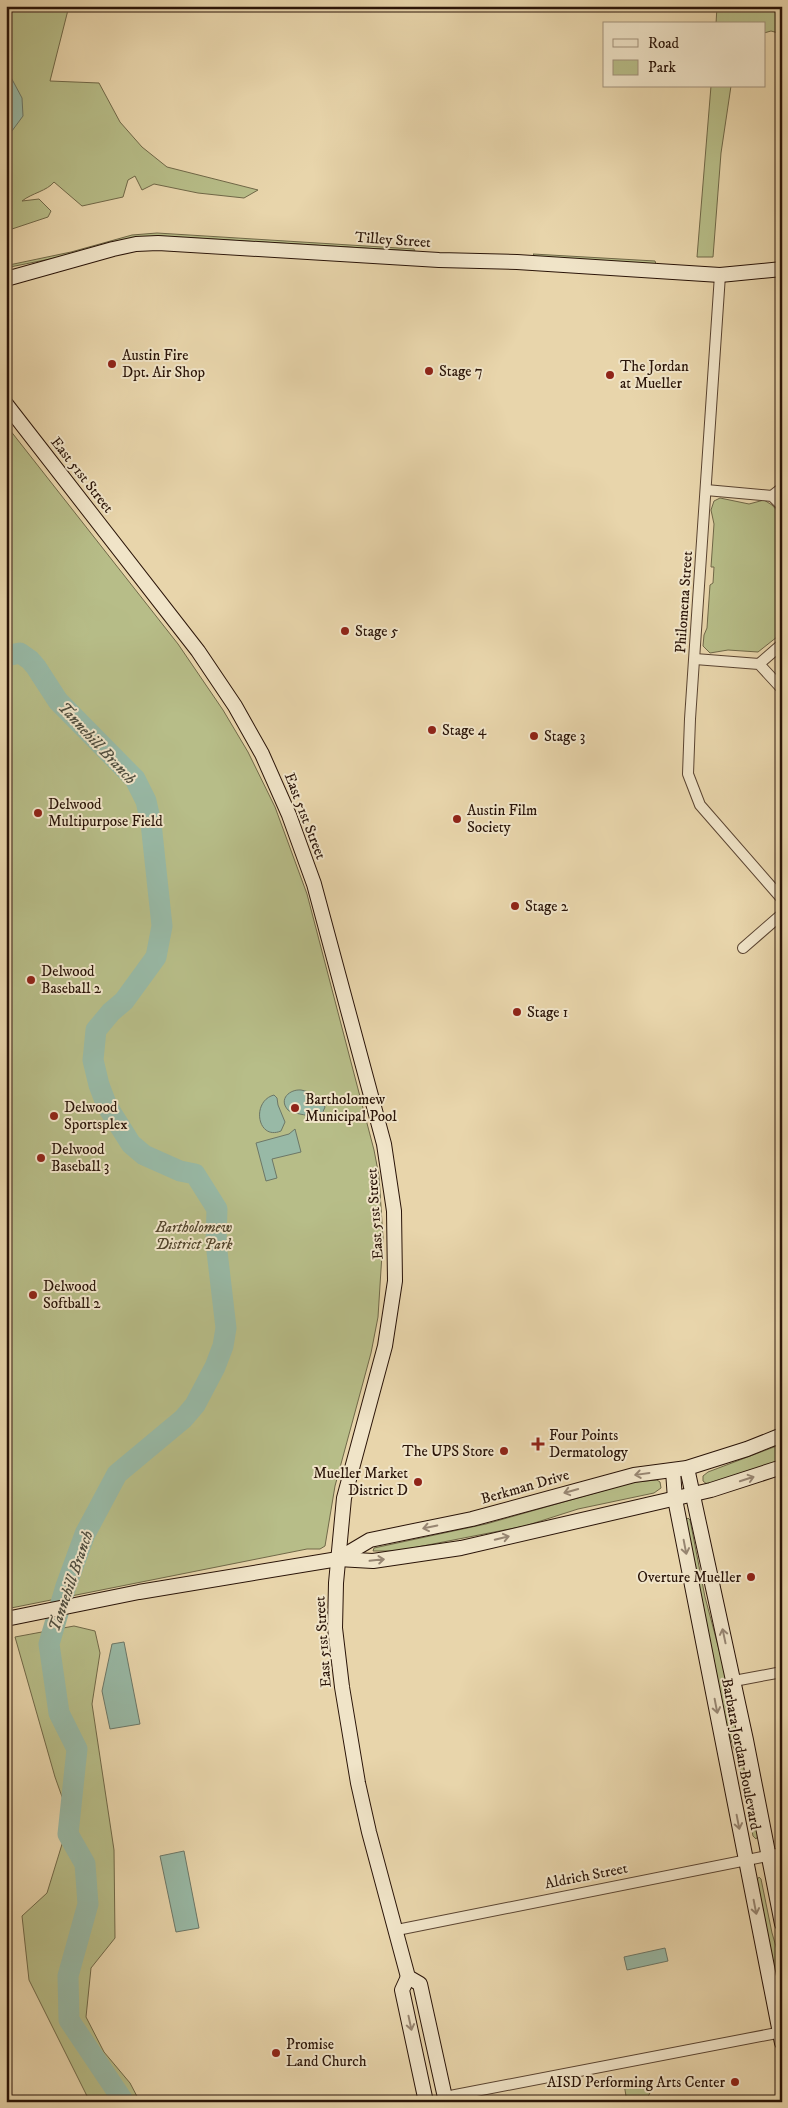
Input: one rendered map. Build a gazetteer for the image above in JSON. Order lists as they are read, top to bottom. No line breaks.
{"streets":{"street":["Tilley Street","East 51st Street","Philomena Street","Berkman Drive","Barbara Jordan Boulevard","Aldrich Street"]},"crossings":[["Tilley Street","Philomena Street"],["East 51st Street","Berkman Drive"],["East 51st Street","Aldrich Street"],["Berkman Drive","Barbara Jordan Boulevard"],["Barbara Jordan Boulevard","Aldrich Street"]],"water":["Tannehill Branch"],"parks":["Bartholomew District Park"],"places":{"other":["Austin Fire Dpt. Air Shop","Stage 7","The Jordan at Mueller","Stage 5","Stage 4","Stage 3","Delwood Multipurpose Field","Austin Film Society","Stage 2","Delwood Baseball 2","Stage 1","Bartholomew Municipal Pool","Delwood Sportsplex","Delwood Baseball 3","Delwood Softball 2","The UPS Store","Mueller Market District D","Overture Mueller","Promise Land Church","AISD Performing Arts Center"],"health":["Four Points Dermatology"]},"legend":["Road","Park"]}
